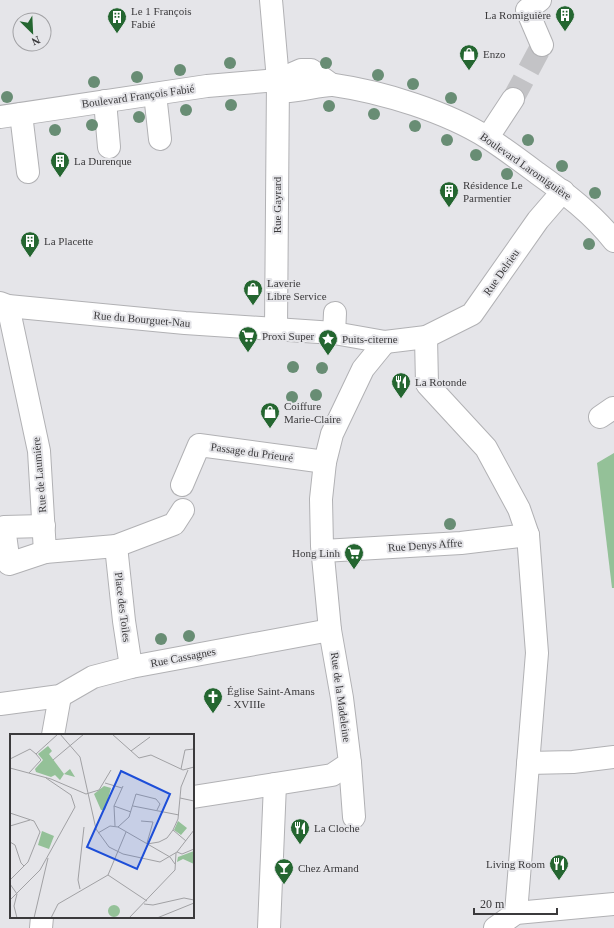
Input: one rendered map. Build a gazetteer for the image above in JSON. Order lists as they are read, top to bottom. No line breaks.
{"streets":{"street":["Boulevard François Fabié","Boulevard Laromiguière","Rue Gayrard","Rue Delrieu","Rue du Bourguet-Nau","Passage du Prieuré","Rue de Laumière","Rue Denys Affre","Place des Toiles","Rue Cassagnes","Rue de la Madeleine"]},"crossings":[["Boulevard François Fabié","Boulevard Laromiguière"],["Boulevard François Fabié","Rue Gayrard"],["Boulevard Laromiguière","Rue Gayrard"],["Boulevard Laromiguière","Rue Delrieu"],["Rue Gayrard","Rue du Bourguet-Nau"],["Rue Delrieu","Rue du Bourguet-Nau"],["Rue du Bourguet-Nau","Rue de Laumière"],["Rue du Bourguet-Nau","Rue de la Madeleine"],["Passage du Prieuré","Rue de la Madeleine"],["Rue Denys Affre","Rue de la Madeleine"],["Place des Toiles","Rue Cassagnes"],["Rue Cassagnes","Rue de la Madeleine"]],"places":{"building":["La Romiguière","Le 1 François Fabié","La Durenque","Résidence Le Parmentier","La Placette"],"shop":["Enzo","Laverie Libre Service","Coiffure Marie-Claire"],"supermarket":["Proxi Super","Hong Linh"],"place":["Puits-citerne"],"restaurant":["La Rotonde","La Cloche","Living Room"],"church":["Église Saint-Amans - XVIIIe"],"bar":["Chez Armand"]},"scale_bar":"20 m","north":"bottom right"}
